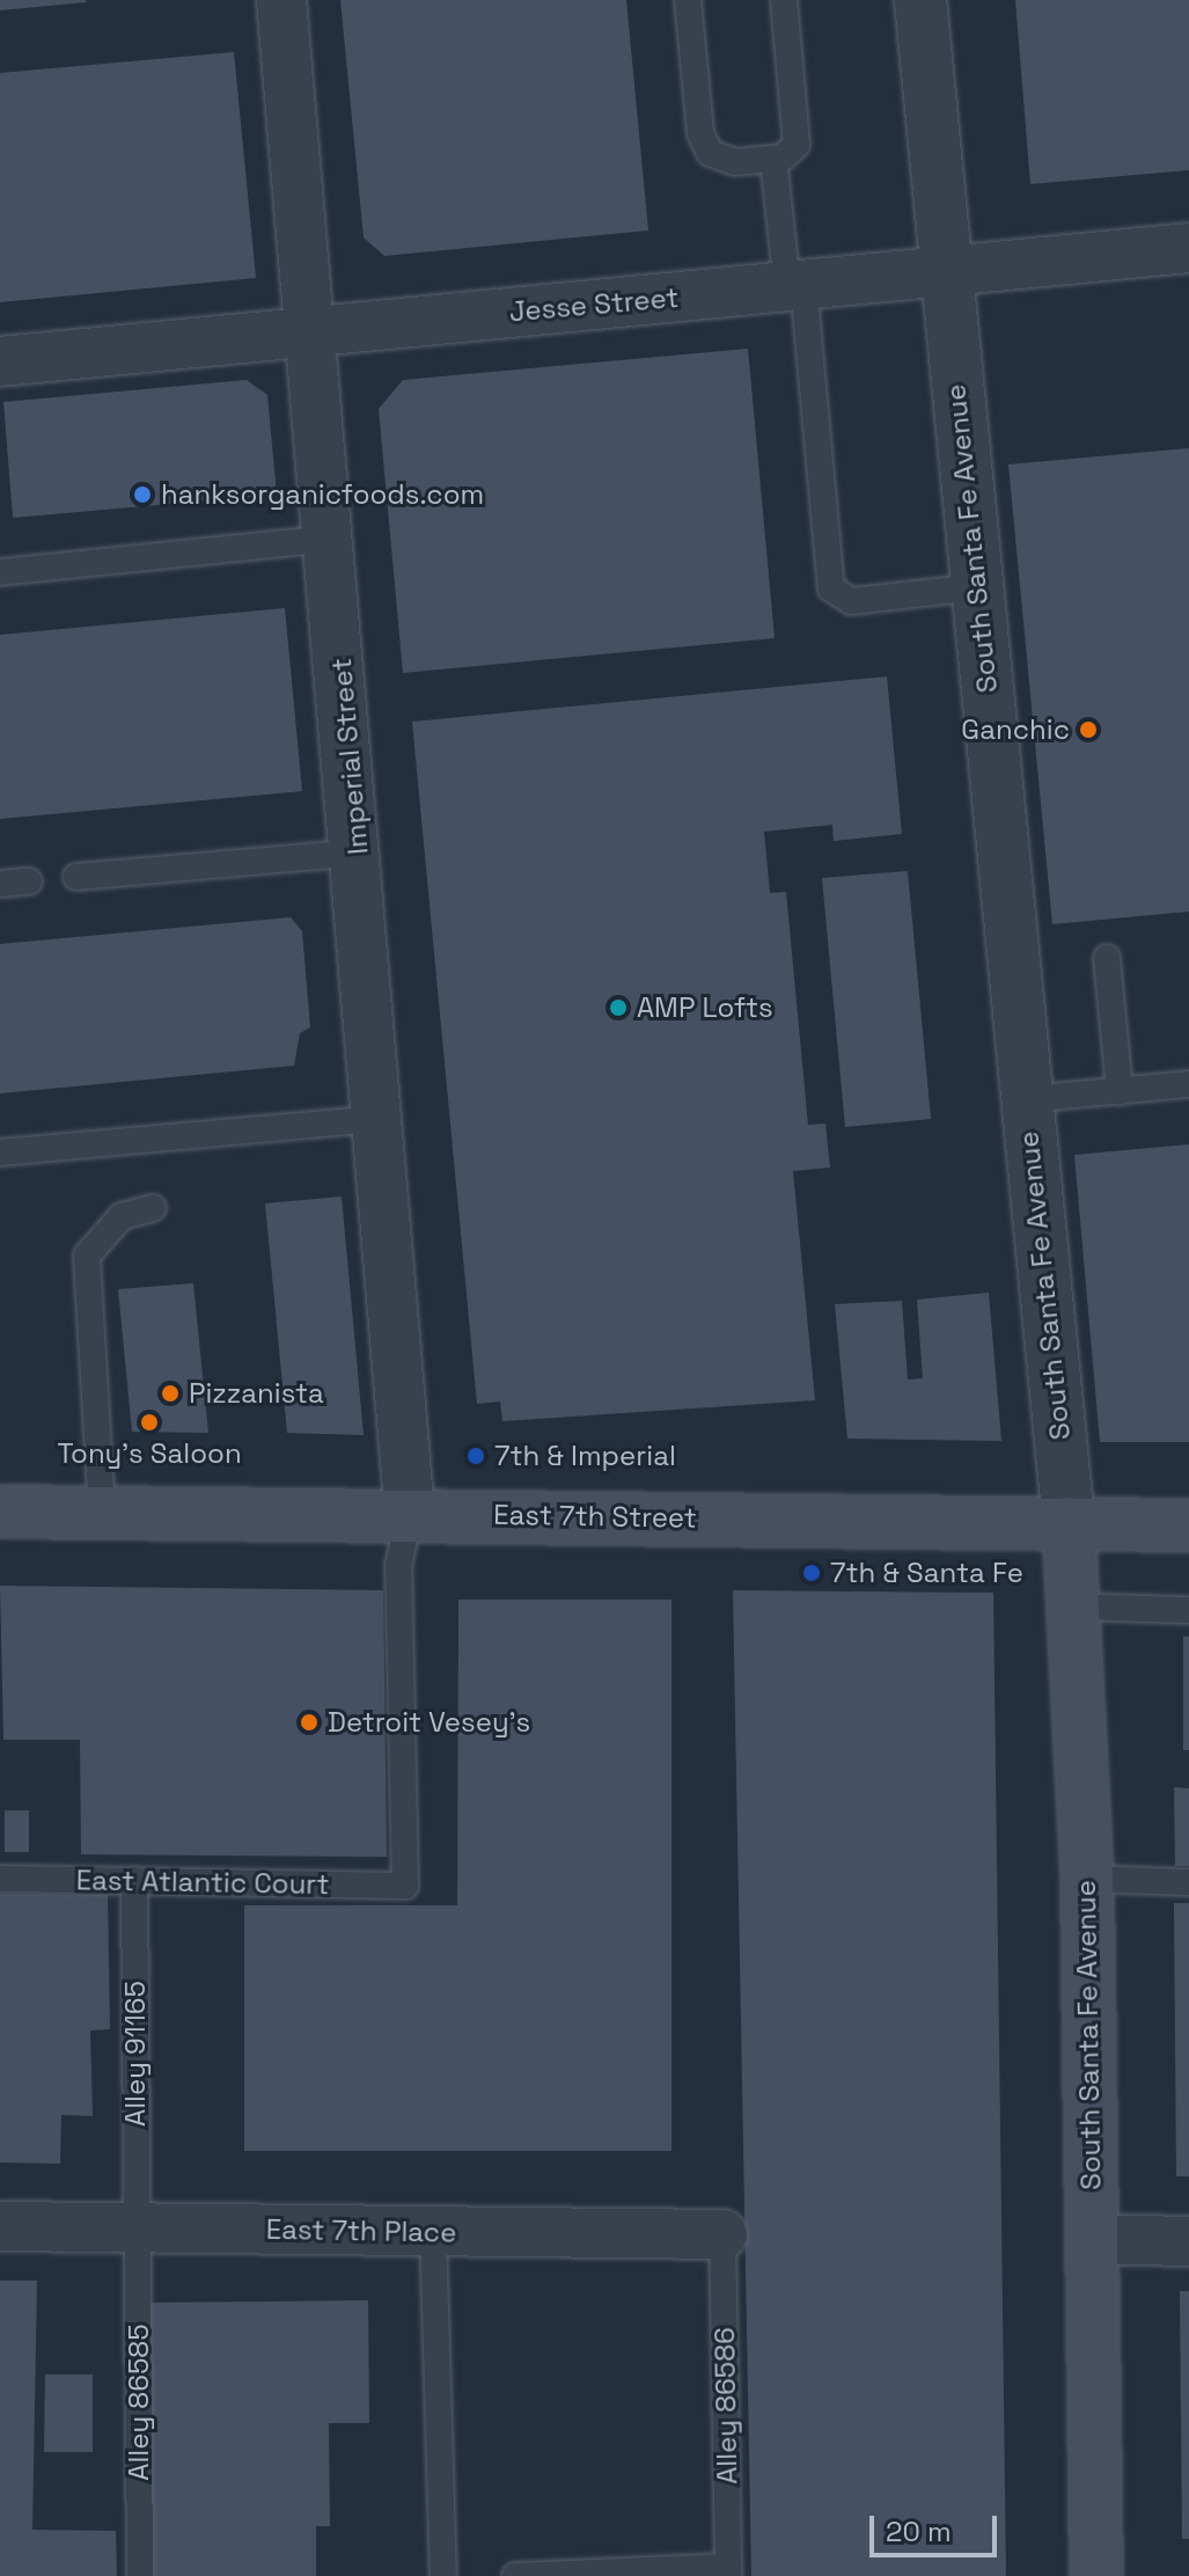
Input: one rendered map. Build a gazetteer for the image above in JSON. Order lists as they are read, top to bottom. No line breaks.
{"streets":{"main road":["South Santa Fe Avenue","East 7th Street"],"street":["Jesse Street","Imperial Street","East 7th Place"],"lane":["East Atlantic Court","Alley 91165","Alley 86585","Alley 86586"]},"crossings":[["Jesse Street","South Santa Fe Avenue"],["Jesse Street","Imperial Street"],["South Santa Fe Avenue","East 7th Street"],["Imperial Street","East 7th Street"],["Imperial Street","East Atlantic Court"],["East 7th Street","East Atlantic Court"],["East Atlantic Court","Alley 91165"],["Alley 91165","East 7th Place"],["Alley 91165","Alley 86585"],["East 7th Place","Alley 86585"],["East 7th Place","Alley 86586"]],"places":["hanksorganicfoods.com","Ganchic","AMP Lofts","Pizzanista","Tony's Saloon","7th & Imperial","7th & Santa Fe","Detroit Vesey's"],"scale_bar":"20 m"}
